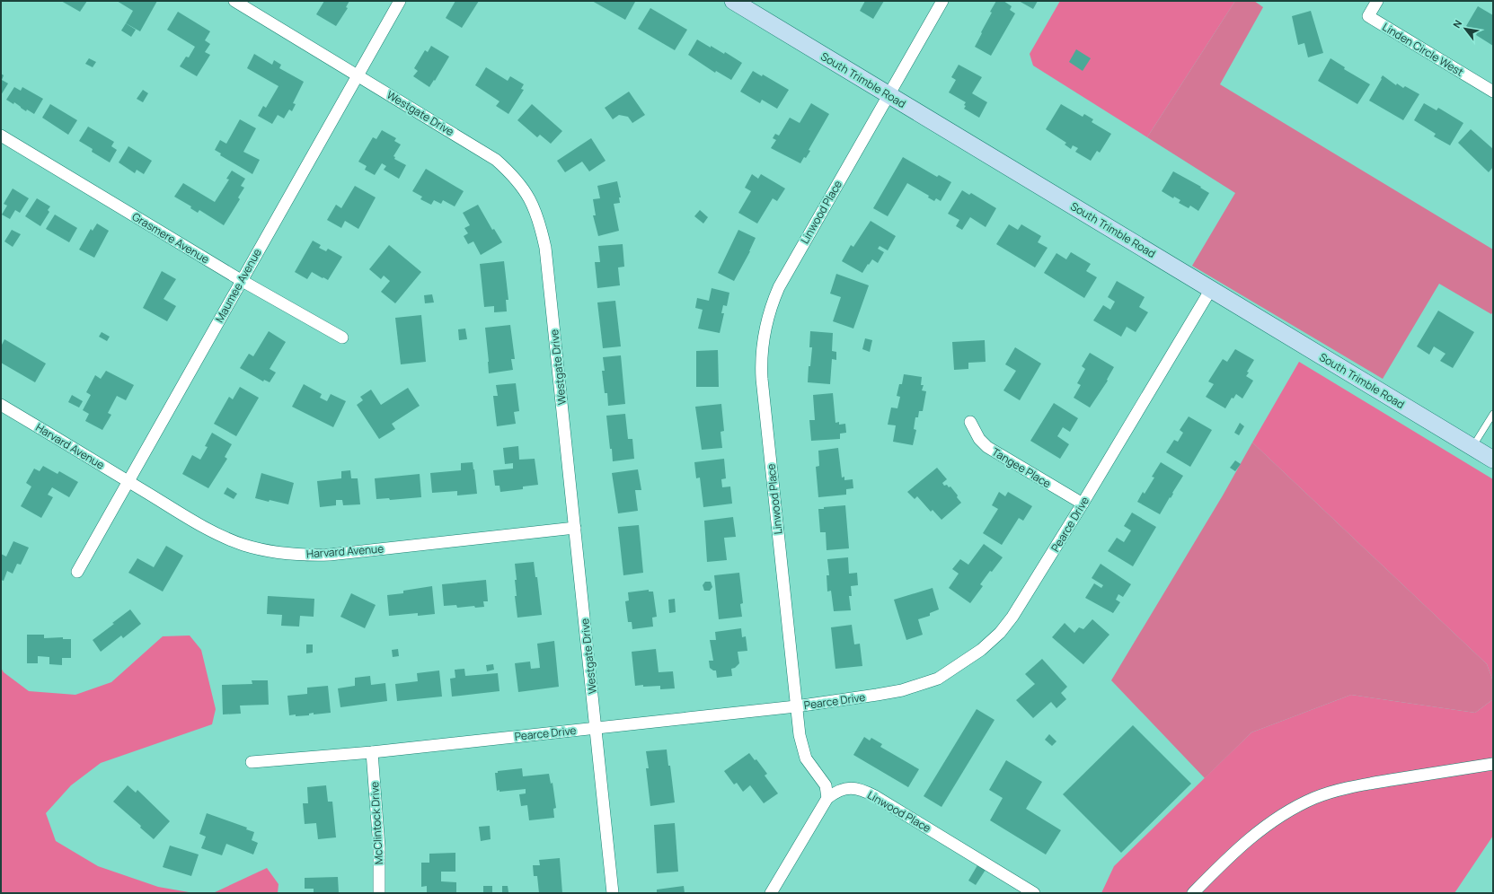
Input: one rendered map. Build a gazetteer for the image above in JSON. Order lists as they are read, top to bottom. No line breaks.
{"streets":{"main road":["South Trimble Road"],"street":["Linden Circle West","Westgate Drive","Linwood Place","Grasmere Avenue","Maumee Avenue","Harvard Avenue","Tangee Place","Pearce Drive","McClintock Drive"]},"crossings":[["South Trimble Road","Linwood Place"],["South Trimble Road","Pearce Drive"],["Westgate Drive","Maumee Avenue"],["Westgate Drive","Harvard Avenue"],["Westgate Drive","Pearce Drive"],["Linwood Place","Pearce Drive"],["Grasmere Avenue","Maumee Avenue"],["Maumee Avenue","Harvard Avenue"],["Tangee Place","Pearce Drive"],["Pearce Drive","McClintock Drive"]],"north":"top left"}
